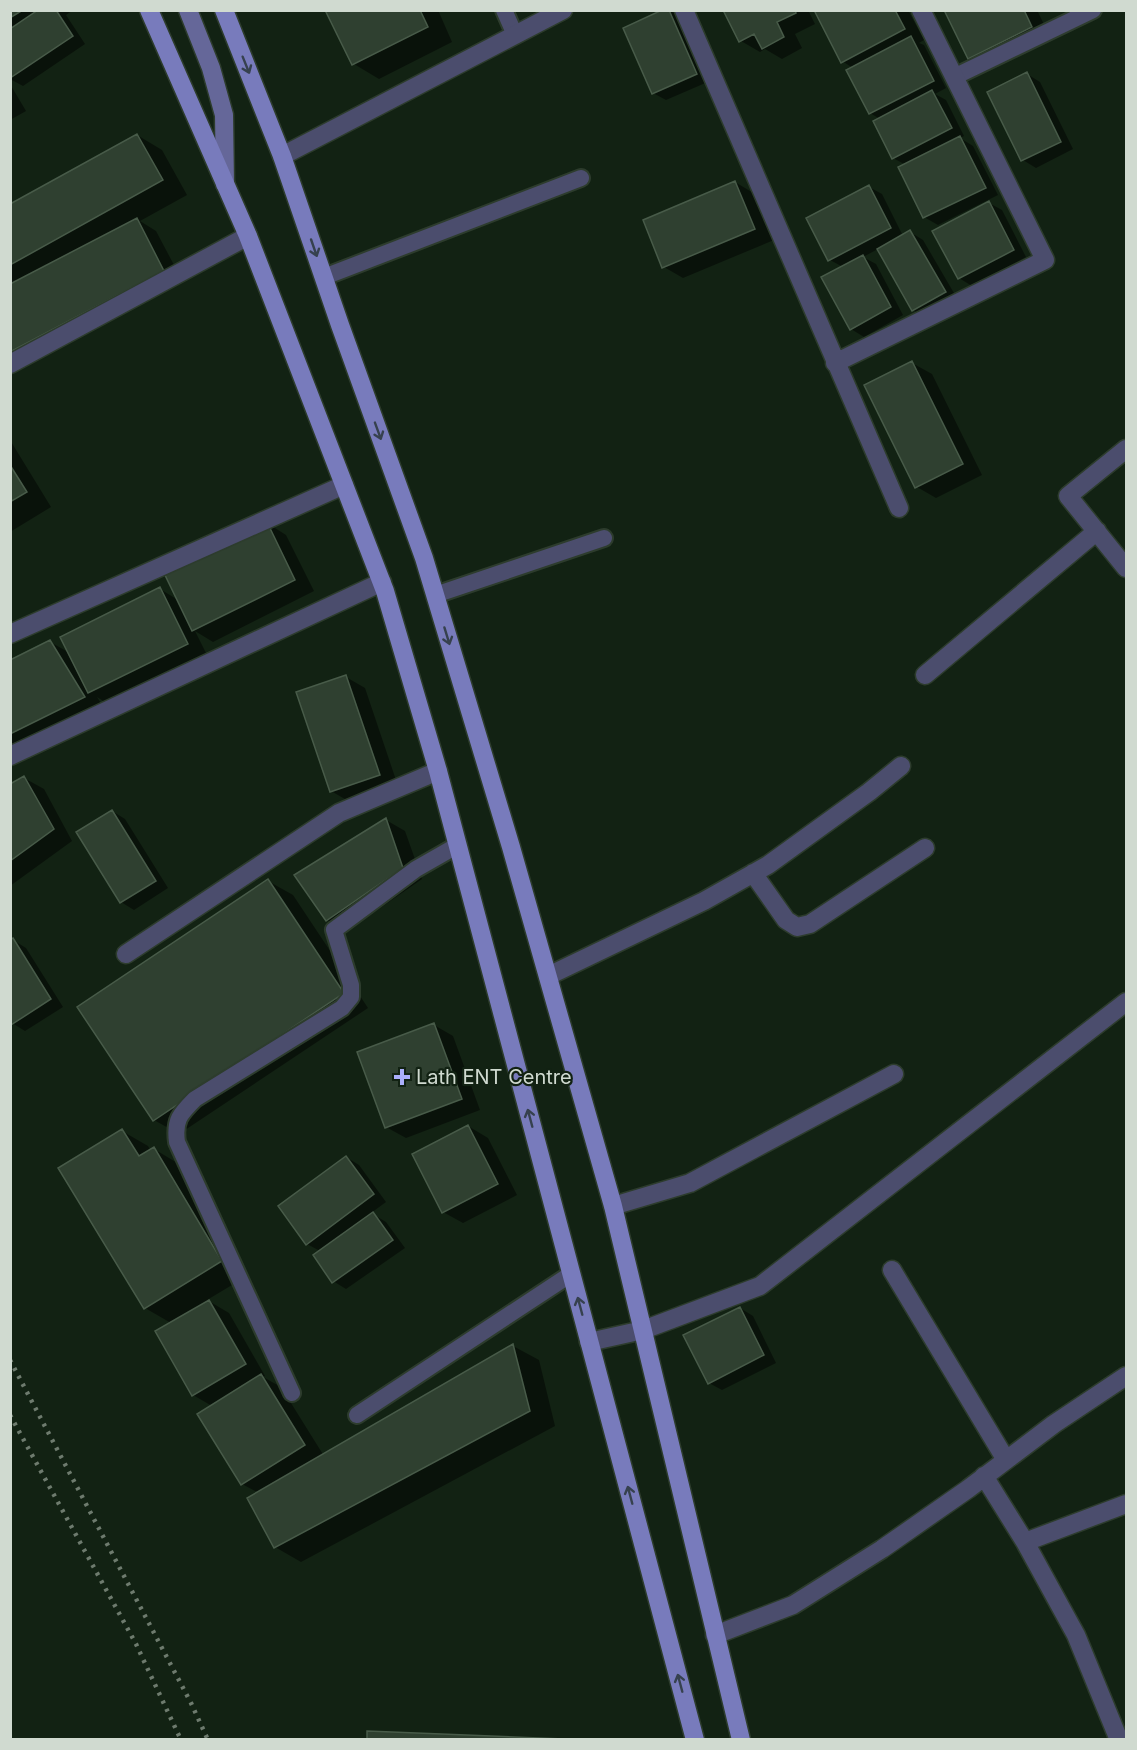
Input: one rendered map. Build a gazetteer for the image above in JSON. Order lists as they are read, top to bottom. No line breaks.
{"places":{"health":["Lath ENT Centre"]}}
